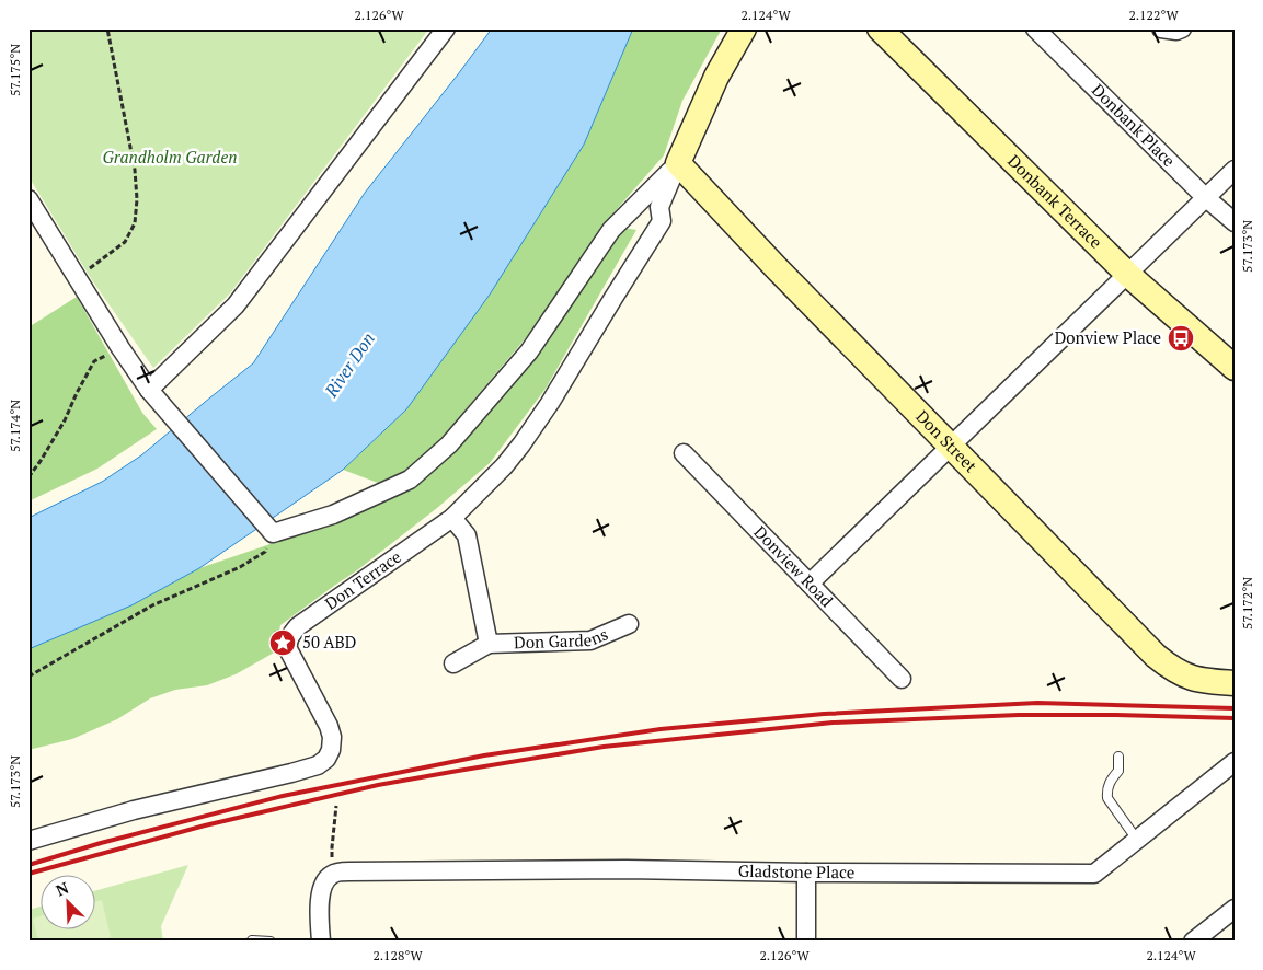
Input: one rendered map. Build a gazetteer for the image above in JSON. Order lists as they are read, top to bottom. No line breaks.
{"streets":{"street":["Donbank Place","Donbank Terrace","Don Street","Donview Road","Don Terrace","Don Gardens","Gladstone Place"]},"crossings":[["Don Street","Don Terrace"],["Don Terrace","Don Gardens"]],"water":["River Don"],"parks":["Grandholm Garden"],"places":{"bus stop":["Donview Place"],"place":["50 ABD"]},"north":"top left","coordinates":["2.126°W","2.124°W","2.122°W","57.175°N","57.173°N","57.174°N","57.172°N","2.128°W"]}
